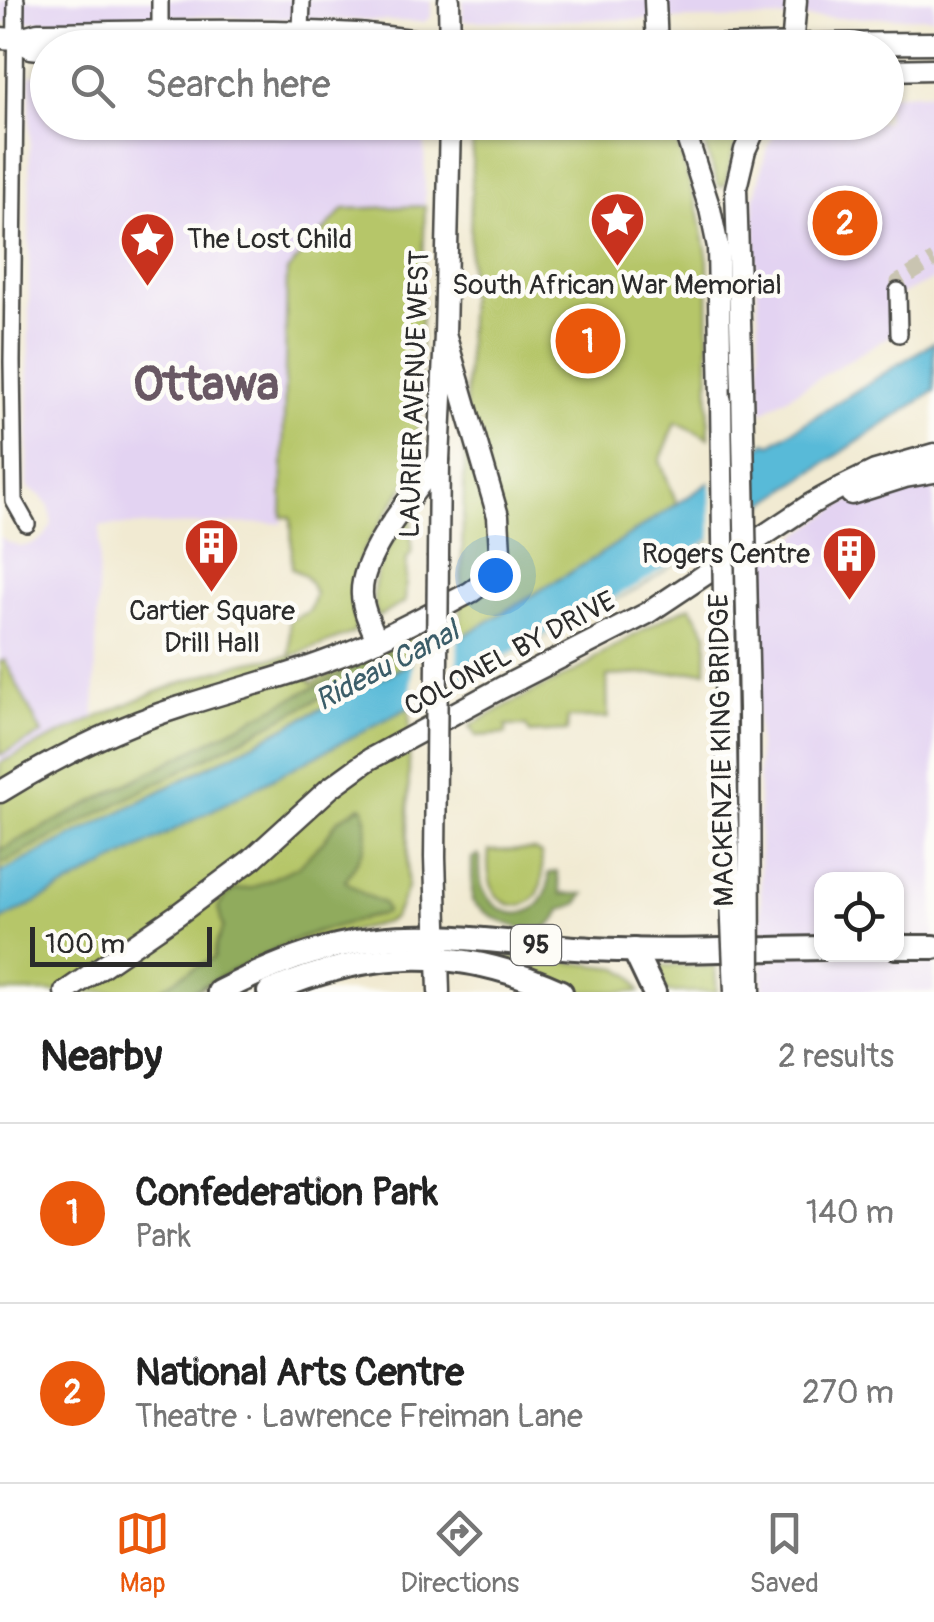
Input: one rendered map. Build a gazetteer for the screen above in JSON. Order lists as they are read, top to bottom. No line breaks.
{"streets":{"main road":["LAURIER AVENUE WEST","COLONEL BY DRIVE","MACKENZIE KING BRIDGE","95"]},"crossings":[["LAURIER AVENUE WEST","95"]],"districts":["Ottawa"],"water":["Rideau Canal"],"places":{"place":["South African War Memorial","The Lost Child"],"building":["Cartier Square Drill Hall","Rogers Centre"]},"scale_bar":"100 m","page":{"search":"Search here","pins":["2","1"],"scale":"100 m","heading":["Nearby","2 results"],"list":[{"mark":"1","name":"Confederation Park","note":"Park","value":"140 m"},{"mark":"2","name":"National Arts Centre","note":"Theatre · Lawrence Freiman Lane","value":"270 m"}],"nav":["Map","Directions","Saved"]}}
